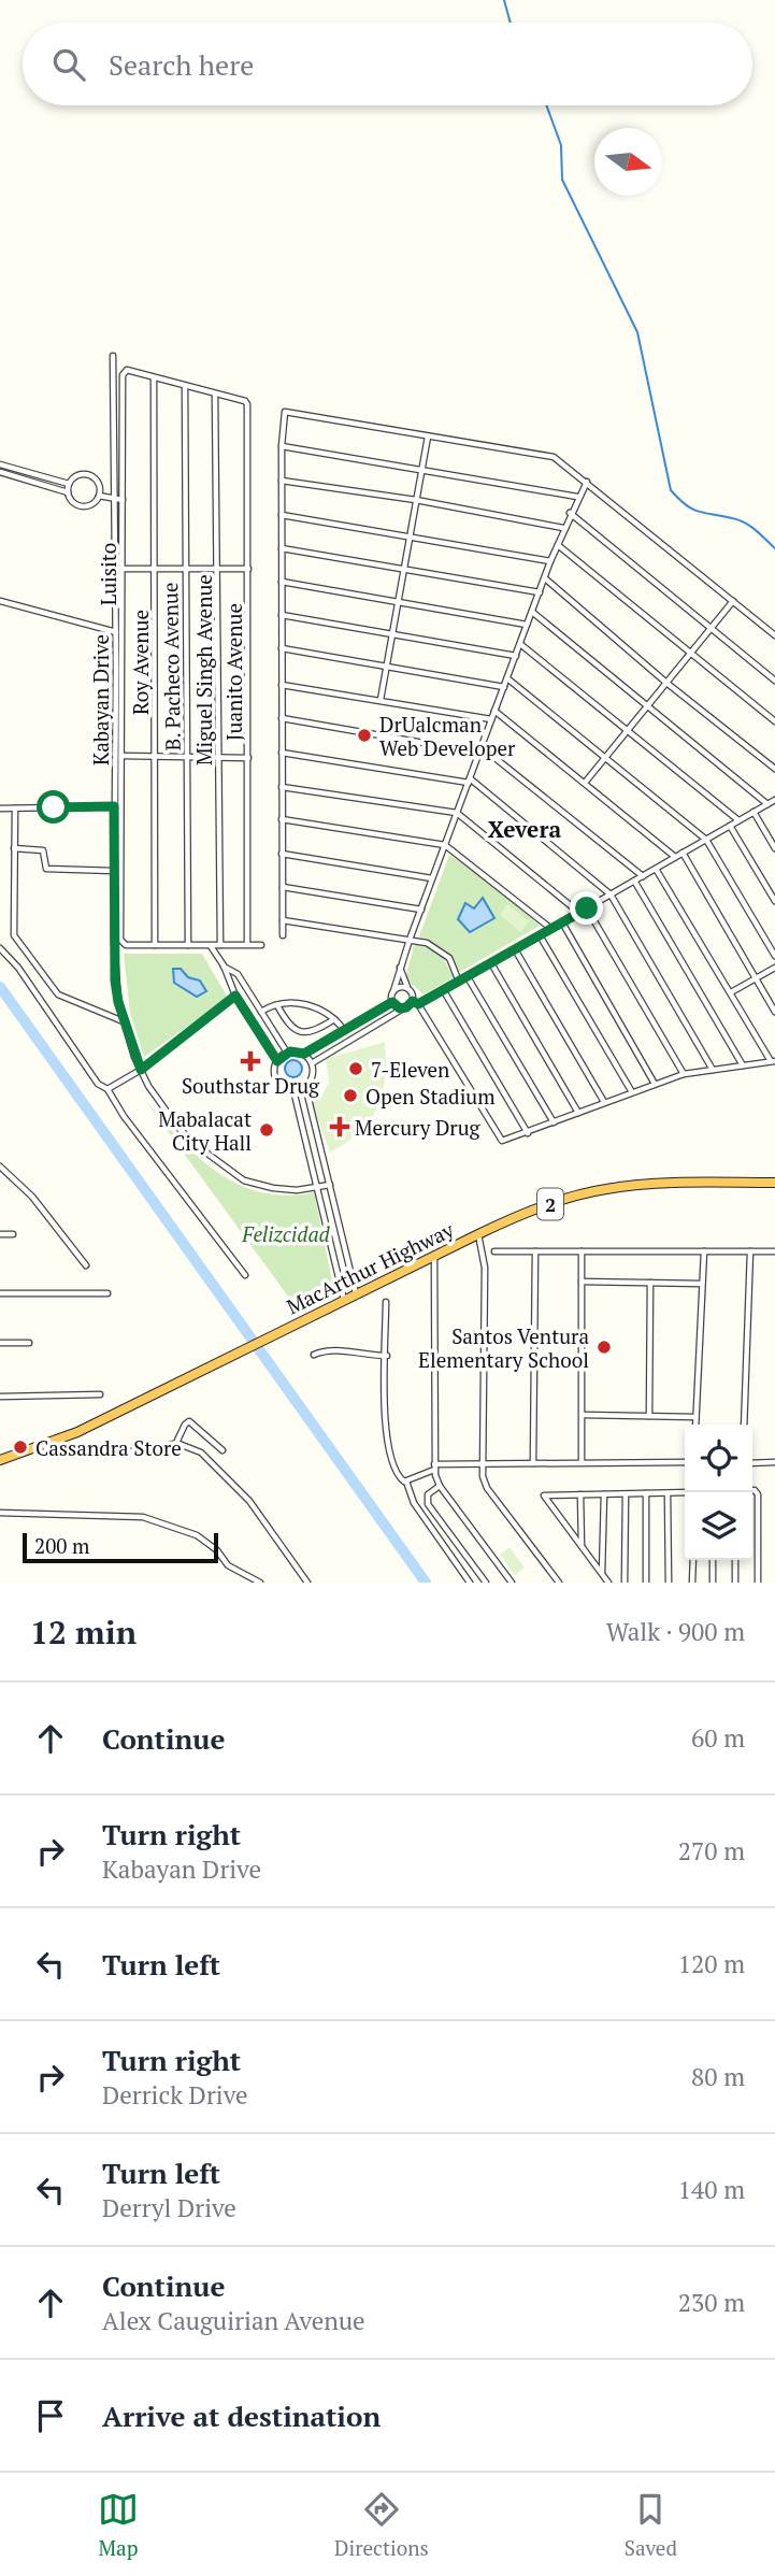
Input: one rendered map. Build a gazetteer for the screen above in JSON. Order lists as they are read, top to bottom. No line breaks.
{"streets":{"highway":["2","MacArthur Highway"],"street":["Luisito","Roy Avenue","B. Pacheco Avenue","Miguel Singh Avenue","Juanito Avenue","Kabayan Drive"]},"crossings":[["Luisito","Roy Avenue"],["Luisito","B. Pacheco Avenue"],["Luisito","Miguel Singh Avenue"],["Luisito","Juanito Avenue"]],"districts":["Xevera"],"parks":["Felizcidad"],"places":{"other":["DrUalcman Web Developer","7-Eleven","Open Stadium","Mabalacat City Hall","Santos Ventura Elementary School","Cassandra Store"],"health":["Southstar Drug","Mercury Drug"]},"scale_bar":"200 m","north":"right","page":{"search":"Search here","scale":"200 m","heading":["12 min","Walk · 900 m"],"list":[["Continue","60 m"],["Turn right","Kabayan Drive","270 m"],["Turn left","120 m"],["Turn right","Derrick Drive","80 m"],["Turn left","Derryl Drive","140 m"],["Continue","Alex Cauguirian Avenue","230 m"],"Arrive at destination"],"nav":["Map","Directions","Saved"]}}
